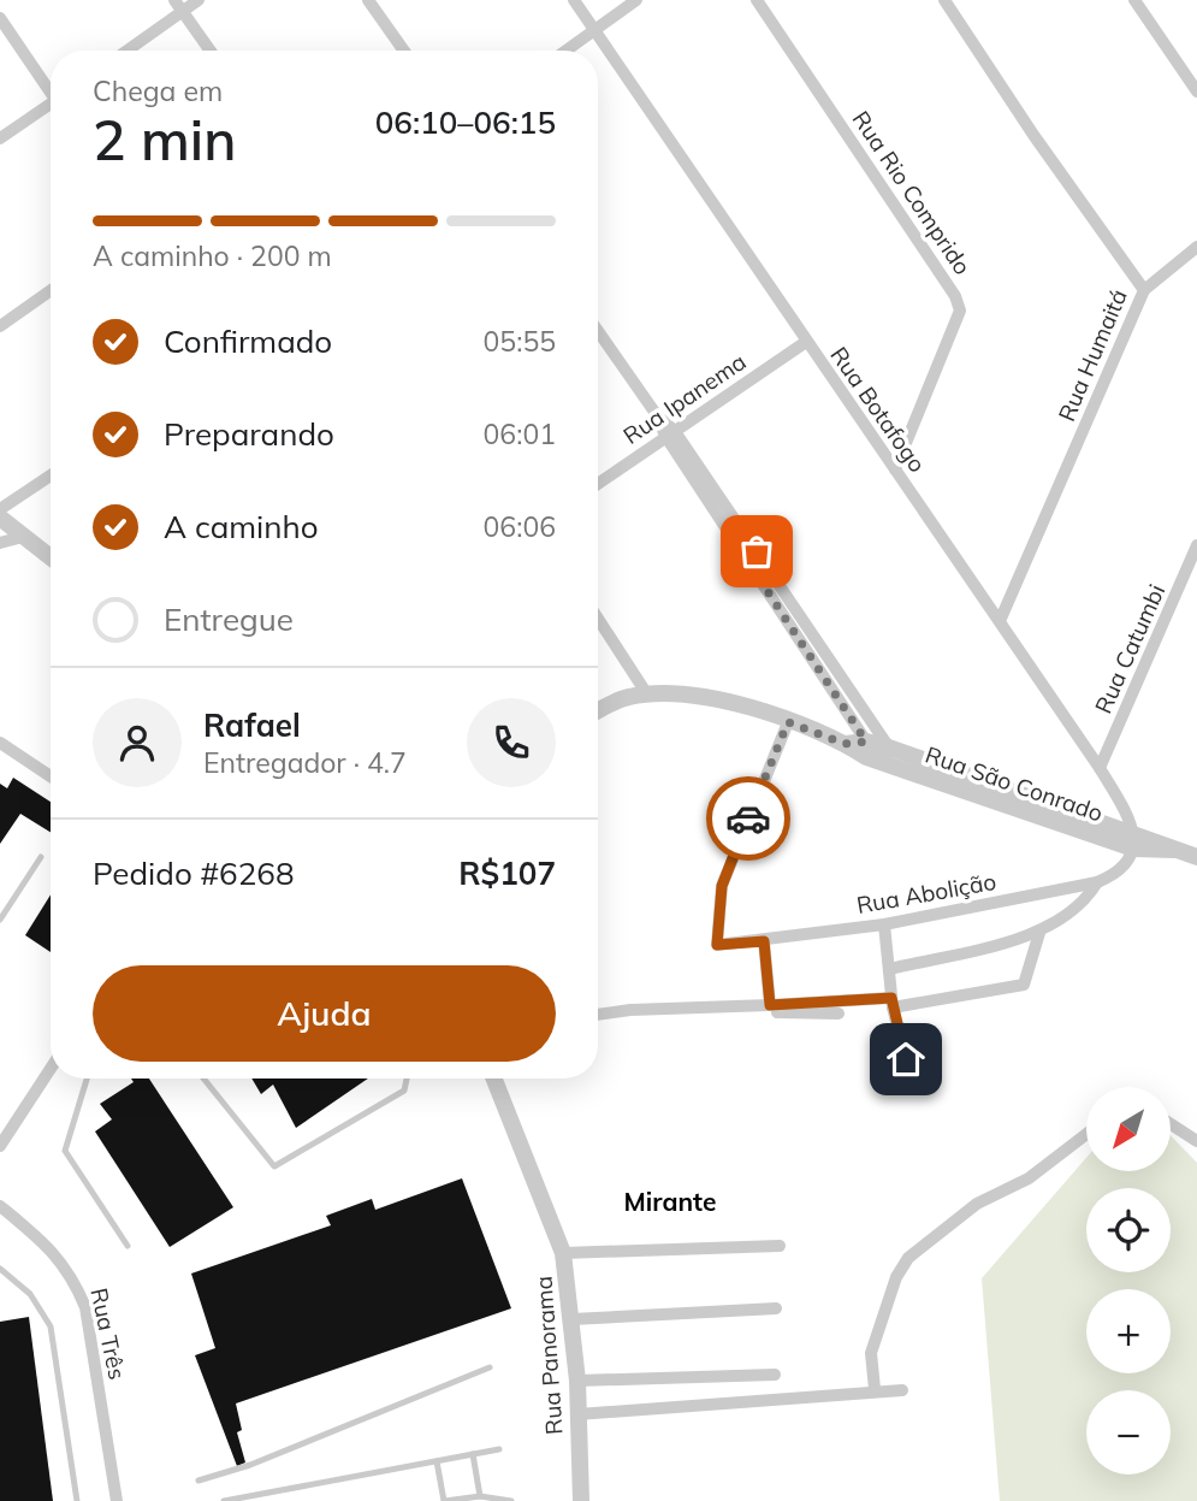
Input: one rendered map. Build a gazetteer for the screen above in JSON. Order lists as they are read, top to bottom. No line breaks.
{"streets":{"street":["Rua Rio Comprido","Rua Humaitá","Rua Ipanema","Rua Botafogo","Rua Catumbi","Rua São Conrado","Rua Abolição","Rua Três","Rua Panorama"]},"crossings":[["Rua Rio Comprido","Rua Botafogo"],["Rua Humaitá","Rua Botafogo"],["Rua Ipanema","Rua Botafogo"],["Rua Botafogo","Rua Catumbi"],["Rua Botafogo","Rua São Conrado"],["Rua Botafogo","Rua Abolição"],["Rua São Conrado","Rua Abolição"]],"districts":["Mirante"],"north":"bottom left","page":{"heading":["2 min","Chega em","06:10–06:15"],"panel":["Rafael","Entregador · 4.7","Pedido #6268","R$107"],"bar":"A caminho · 200 m","list":[["Confirmado","05:55"],["Preparando","06:01"],["A caminho","06:06"],"Entregue"],"buttons":"Ajuda","map_buttons":["+","−"]}}
